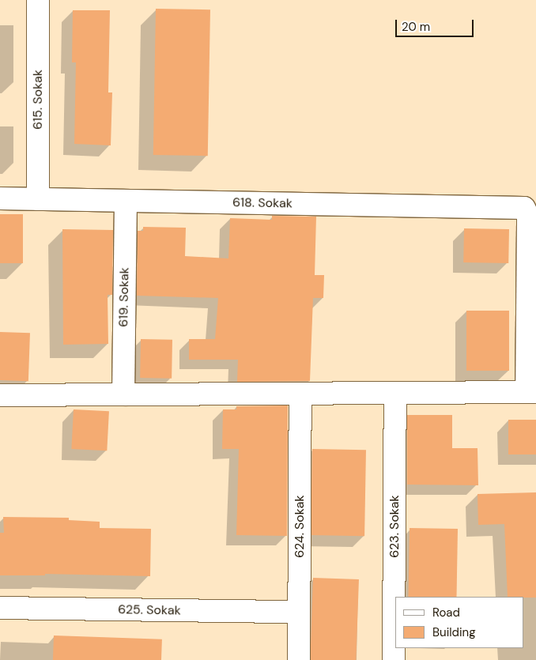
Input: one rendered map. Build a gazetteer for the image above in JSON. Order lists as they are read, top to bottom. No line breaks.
{"streets":{"street":["615. Sokak","618. Sokak","619. Sokak","624. Sokak","623. Sokak","625. Sokak"]},"crossings":[["615. Sokak","618. Sokak"],["618. Sokak","619. Sokak"],["624. Sokak","625. Sokak"]],"legend":["Road","Building"],"scale_bar":"20 m"}
